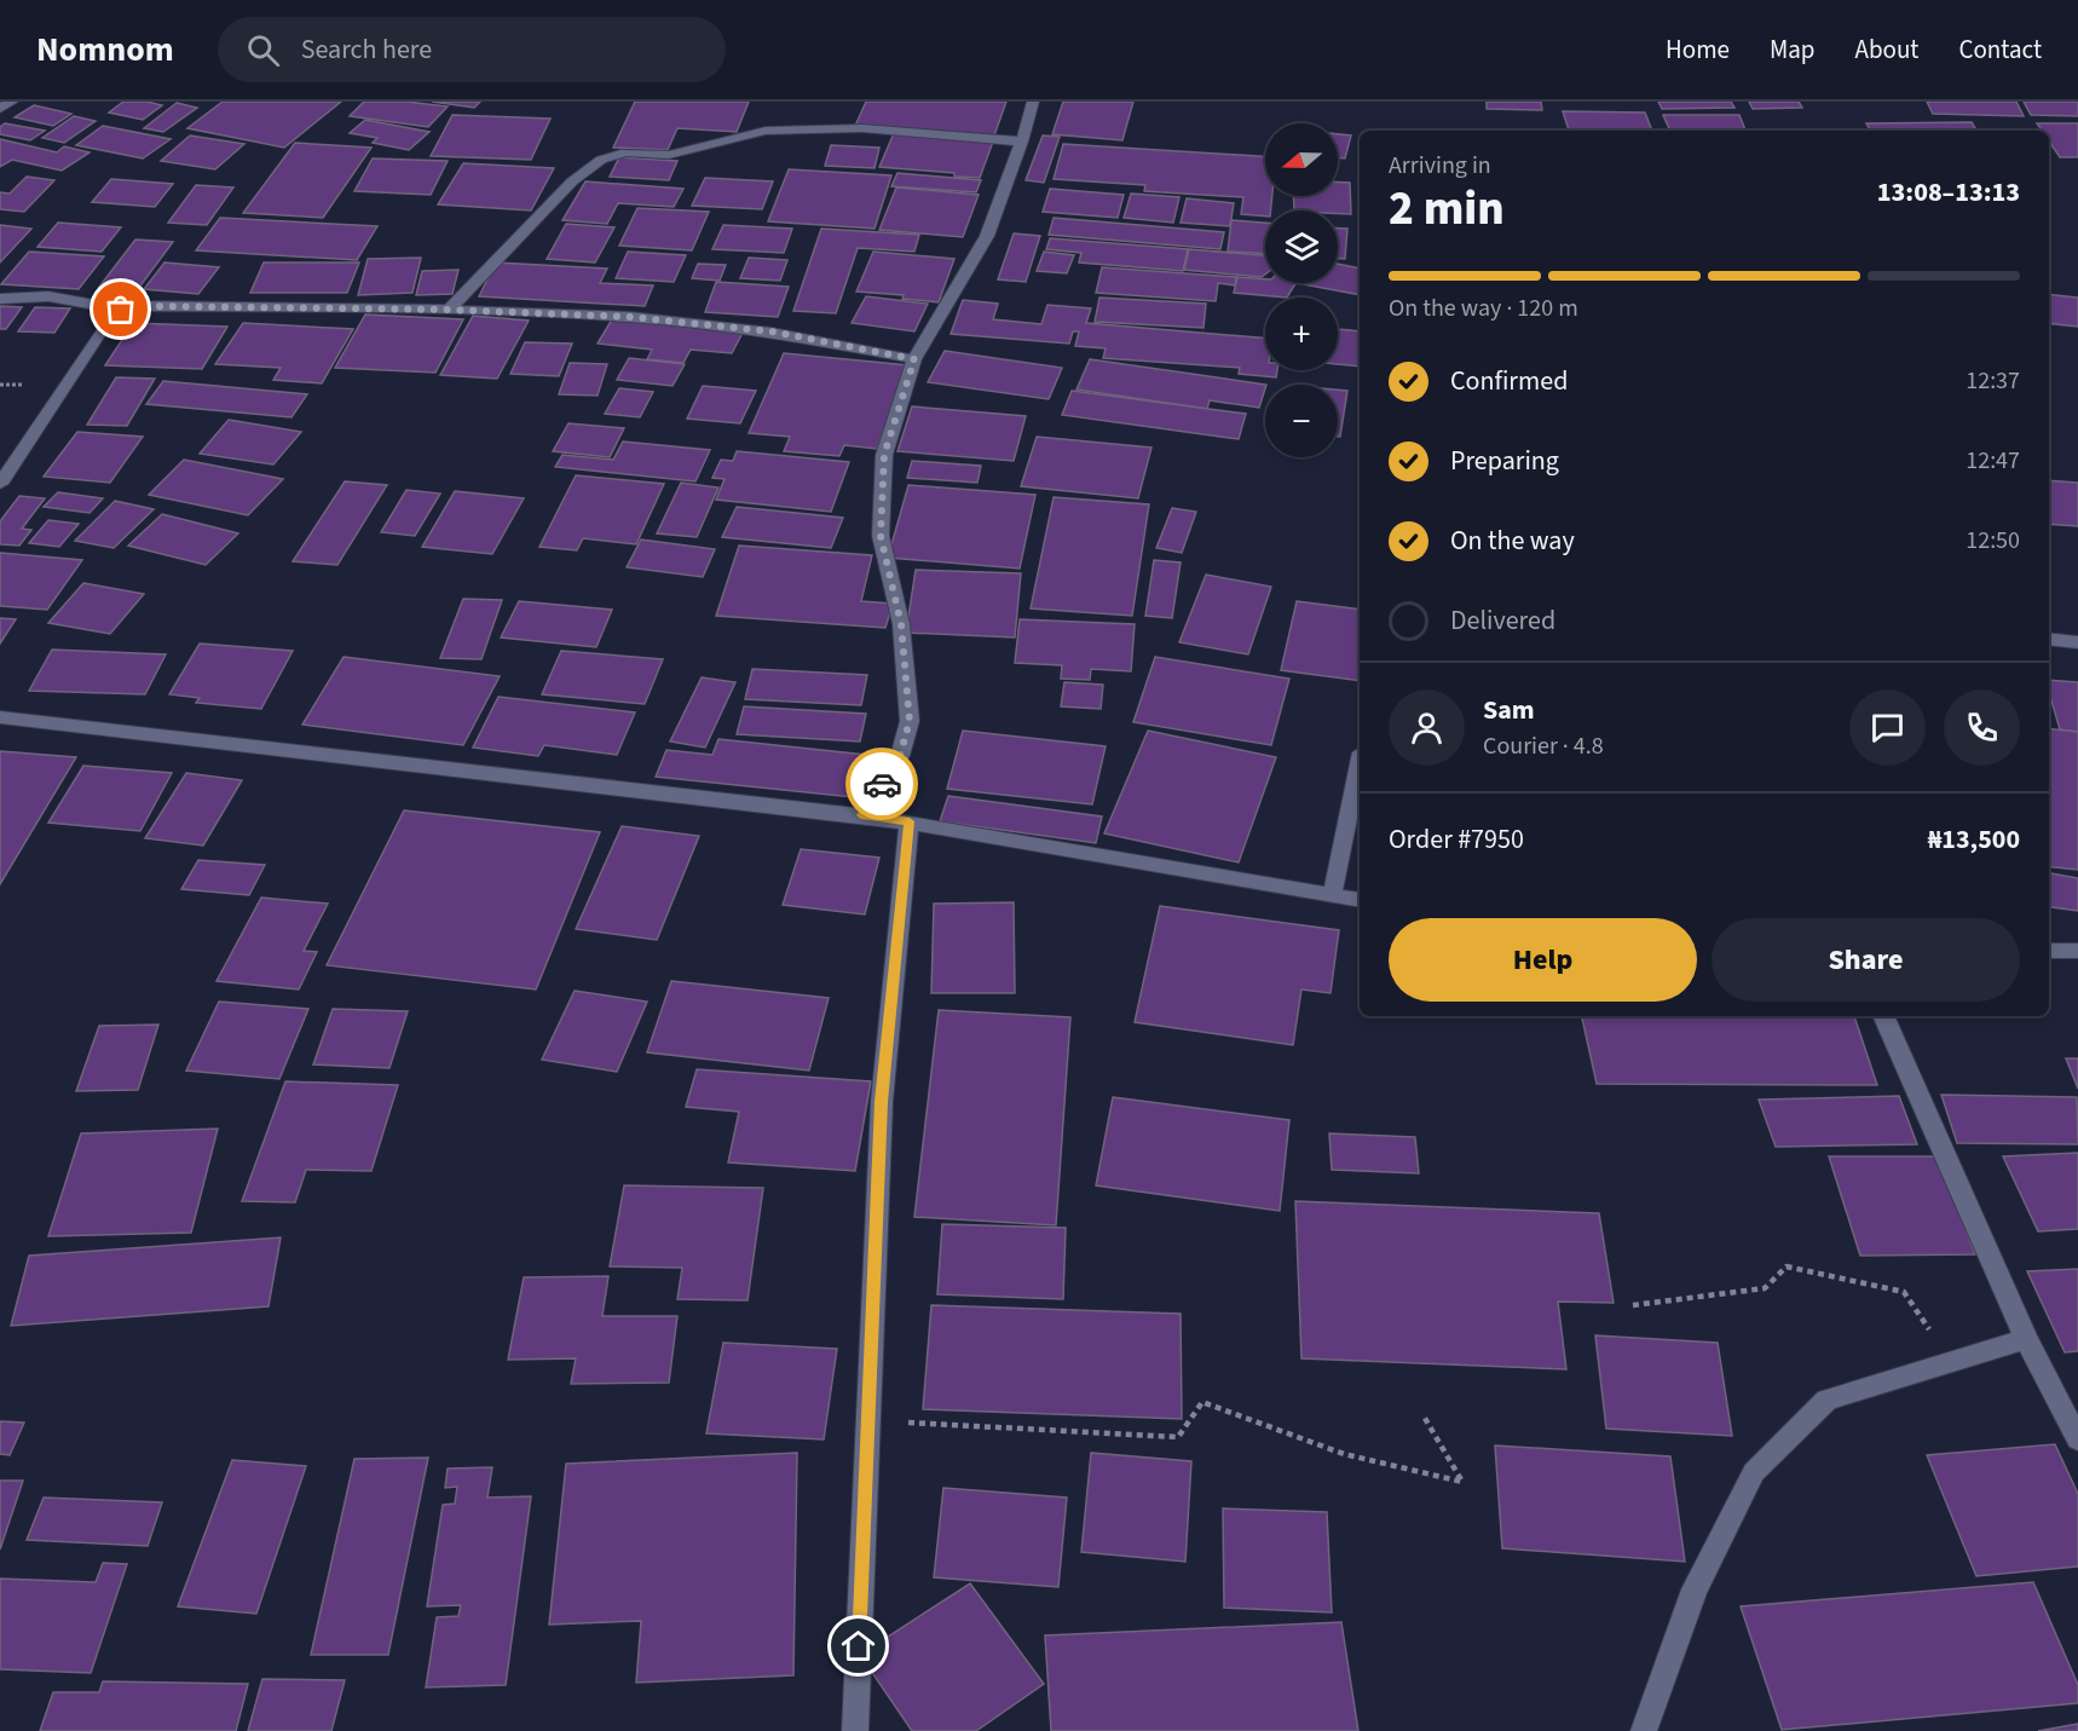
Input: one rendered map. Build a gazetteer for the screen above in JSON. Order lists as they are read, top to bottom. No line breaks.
{"north":"left","page":{"header":"Nomnom","search":"Search here","nav":["Home","Map","About","Contact"],"map_buttons":["+","−"],"heading":["2 min","Arriving in","13:08–13:13"],"panel":["Sam","Courier · 4.8","Order #7950","₦13,500"],"bar":"On the way · 120 m","list":[["Confirmed","12:37"],["Preparing","12:47"],["On the way","12:50"],"Delivered"],"buttons":["Help","Share"]}}
